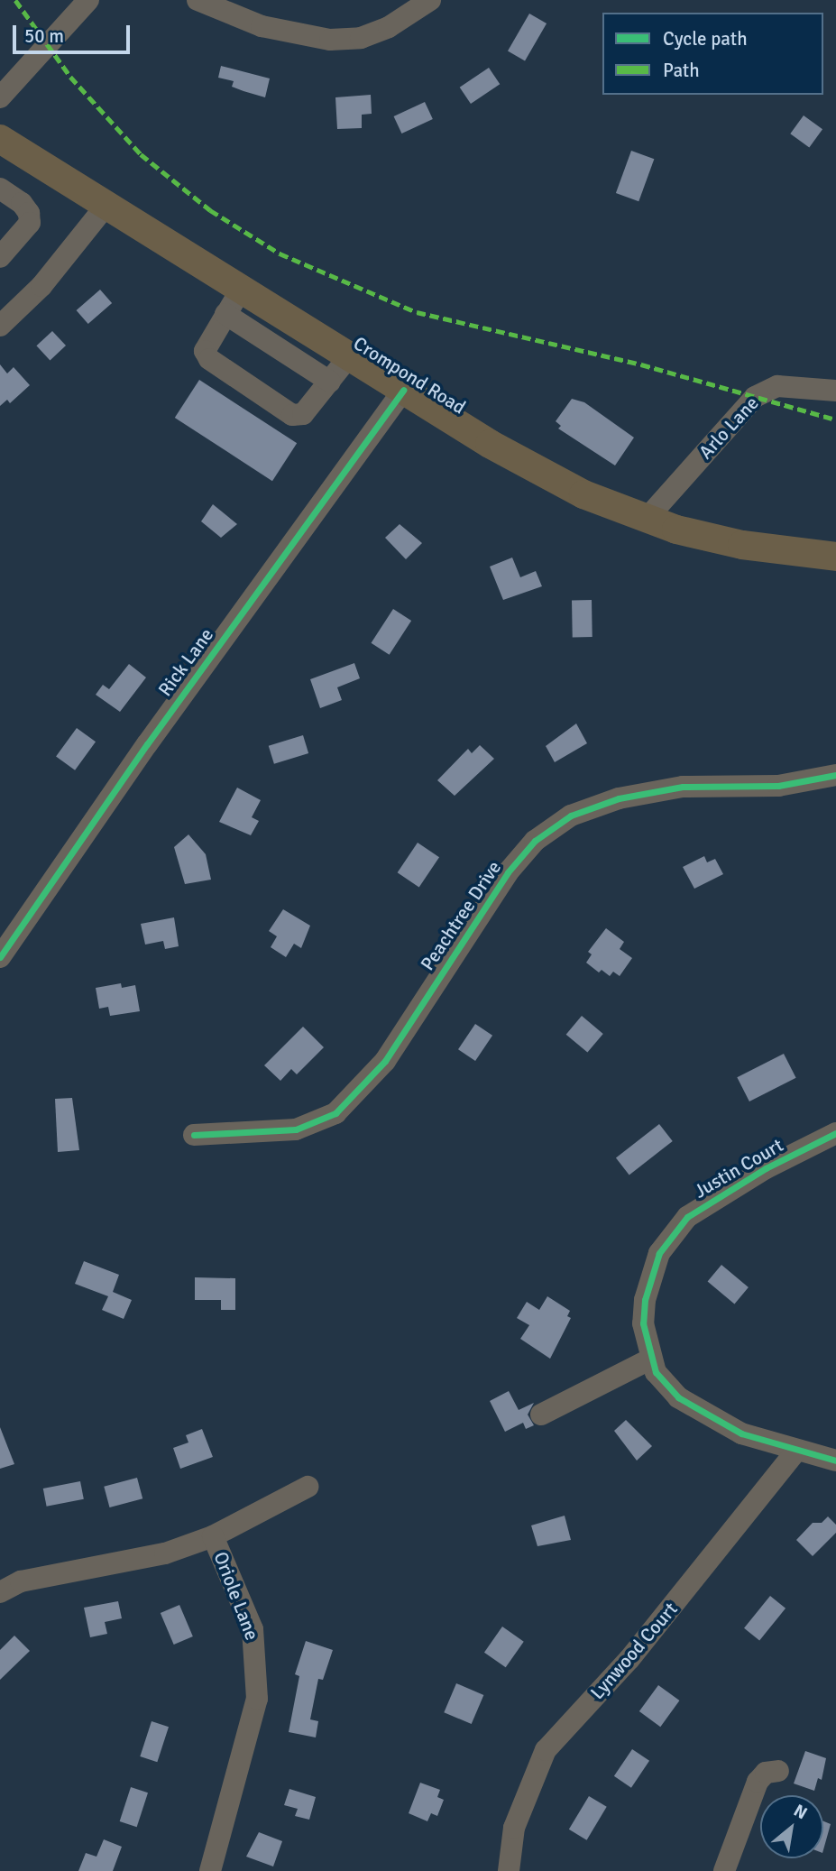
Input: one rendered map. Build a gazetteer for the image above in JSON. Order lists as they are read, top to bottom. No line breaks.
{"streets":{"main road":["Crompond Road"],"street":["Arlo Lane","Rick Lane","Peachtree Drive","Justin Court","Oriole Lane","Lynwood Court"]},"crossings":[["Crompond Road","Arlo Lane"],["Crompond Road","Rick Lane"],["Justin Court","Lynwood Court"]],"legend":["Cycle path","Path"],"scale_bar":"50 m","north":"top right"}
